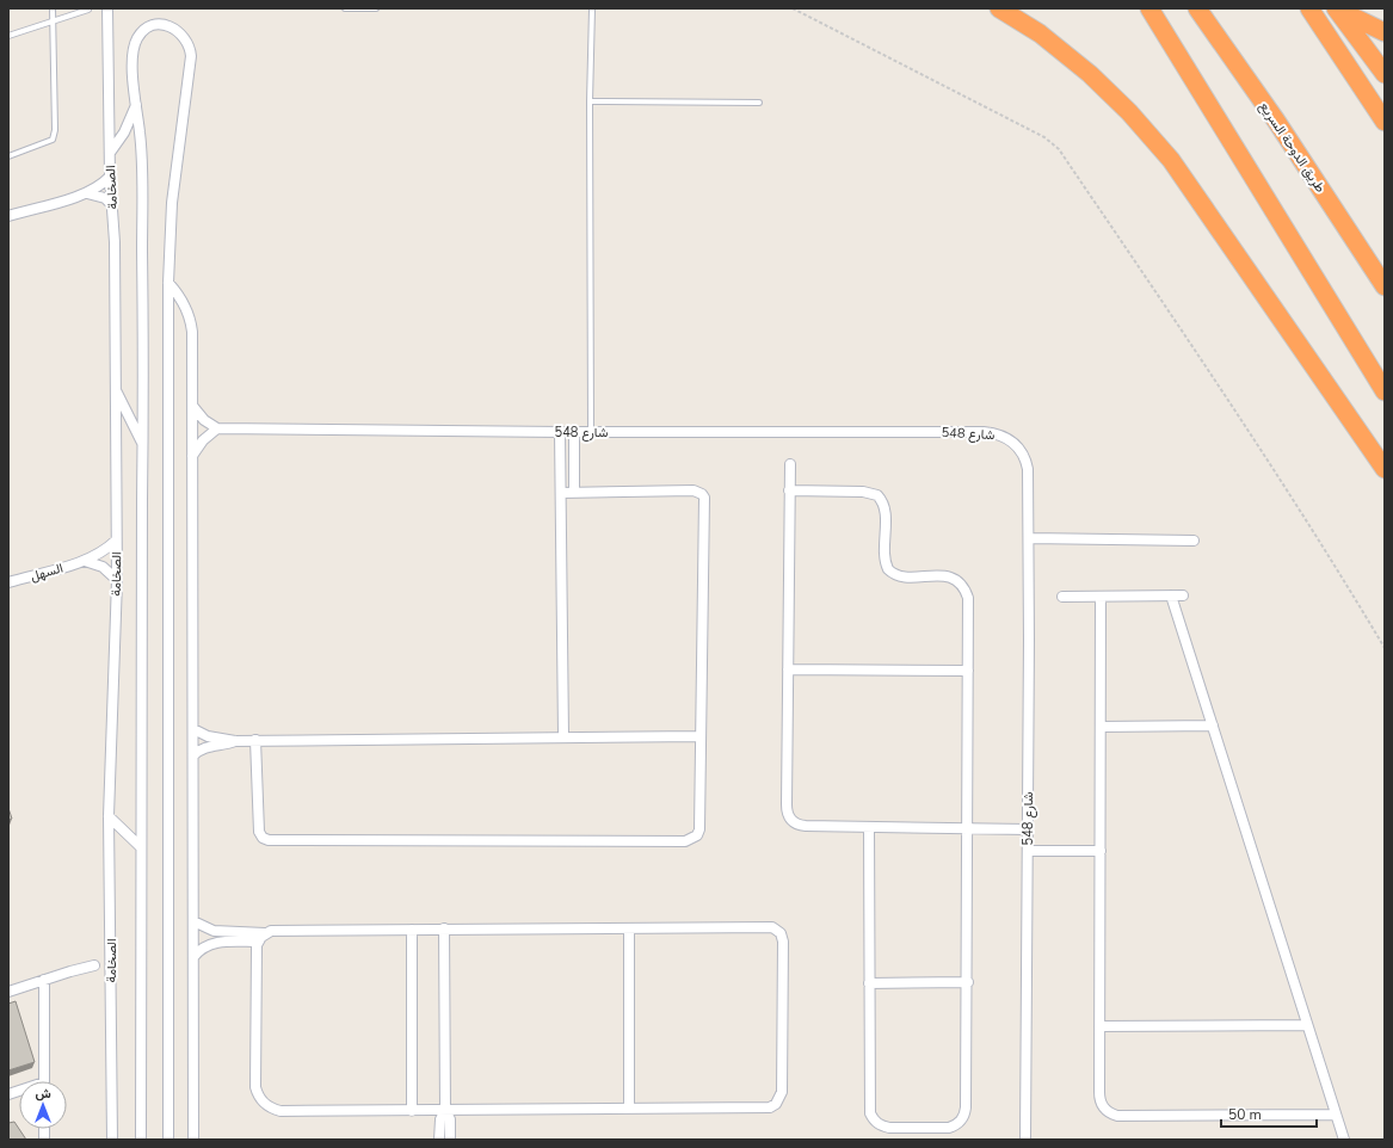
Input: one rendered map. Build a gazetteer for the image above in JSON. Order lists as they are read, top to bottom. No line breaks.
{"streets":{"highway":["طريق الدوحة السريع"],"street":["الصخامة","شارع 548","السهل"]},"crossings":[["الصخامة","السهل"]],"scale_bar":"50 m","north":"top"}
